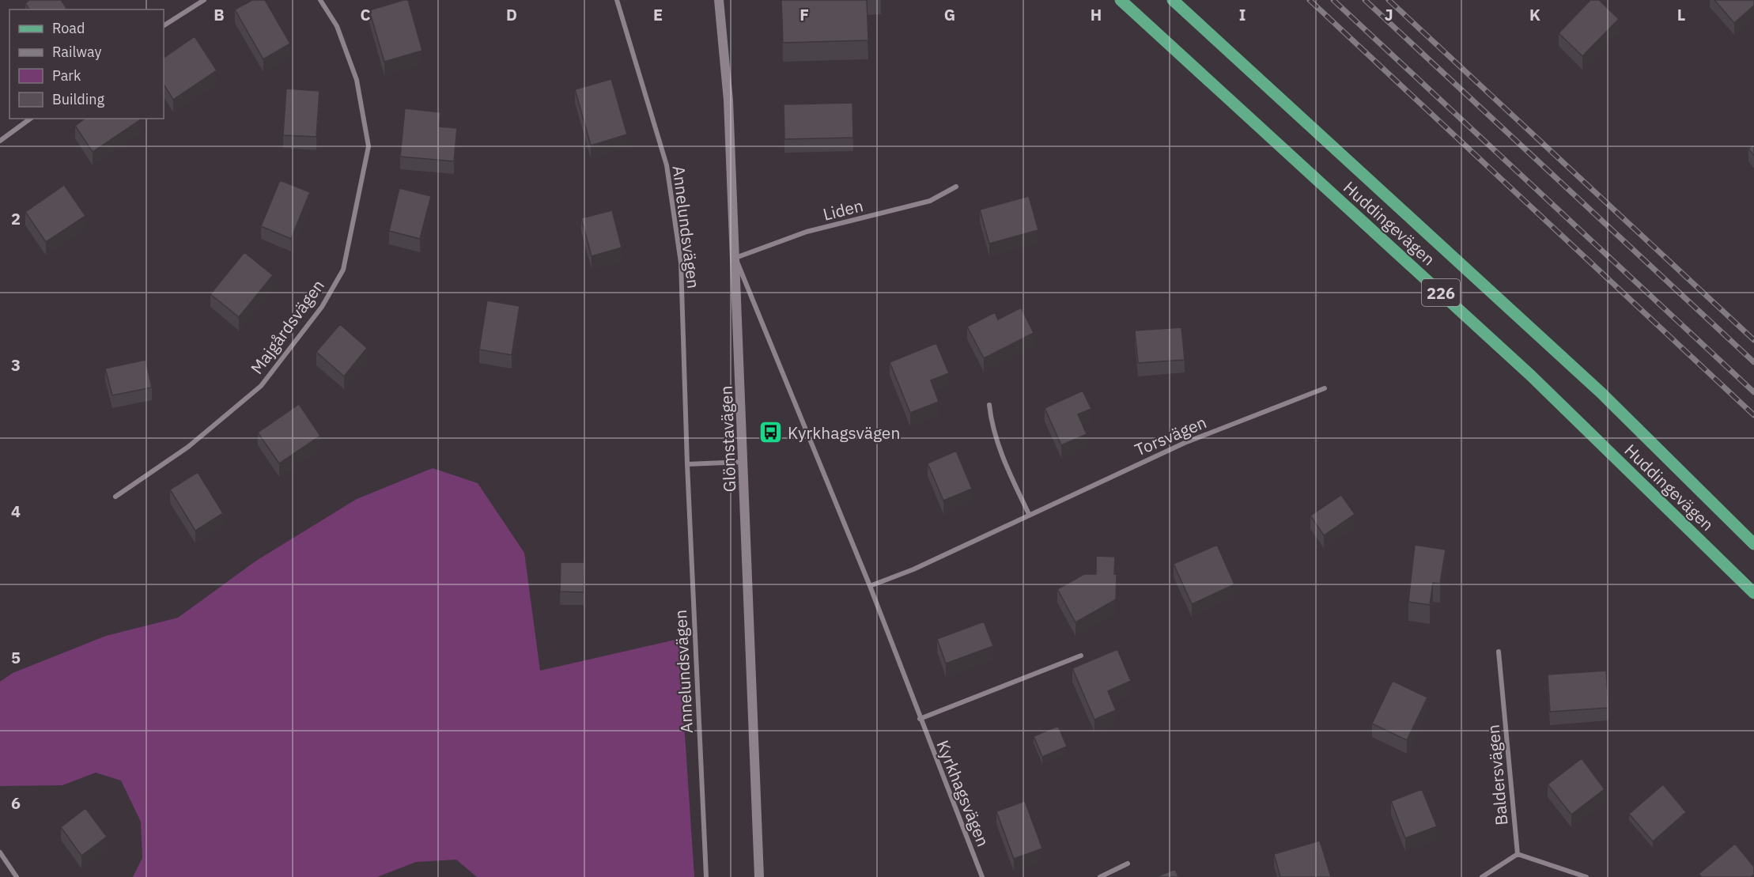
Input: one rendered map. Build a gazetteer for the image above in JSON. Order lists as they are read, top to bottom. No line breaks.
{"streets":{"main road":["Huddingevägen","226","Glömstavägen"],"street":["Liden","Annelundsvägen","Majgårdsvägen","Torsvägen","Baldersvägen","Kyrkhagsvägen"]},"crossings":[["Liden","Glömstavägen"],["Liden","Kyrkhagsvägen"],["Torsvägen","Kyrkhagsvägen"],["Glömstavägen","Kyrkhagsvägen"]],"places":{"bus stop":["Kyrkhagsvägen"]},"legend":["Road","Railway","Park","Building"],"grid":{"columns":["B","C","D","E","F","G","H","I","J","K","L"],"rows":["2","3","4","5","6"]}}
